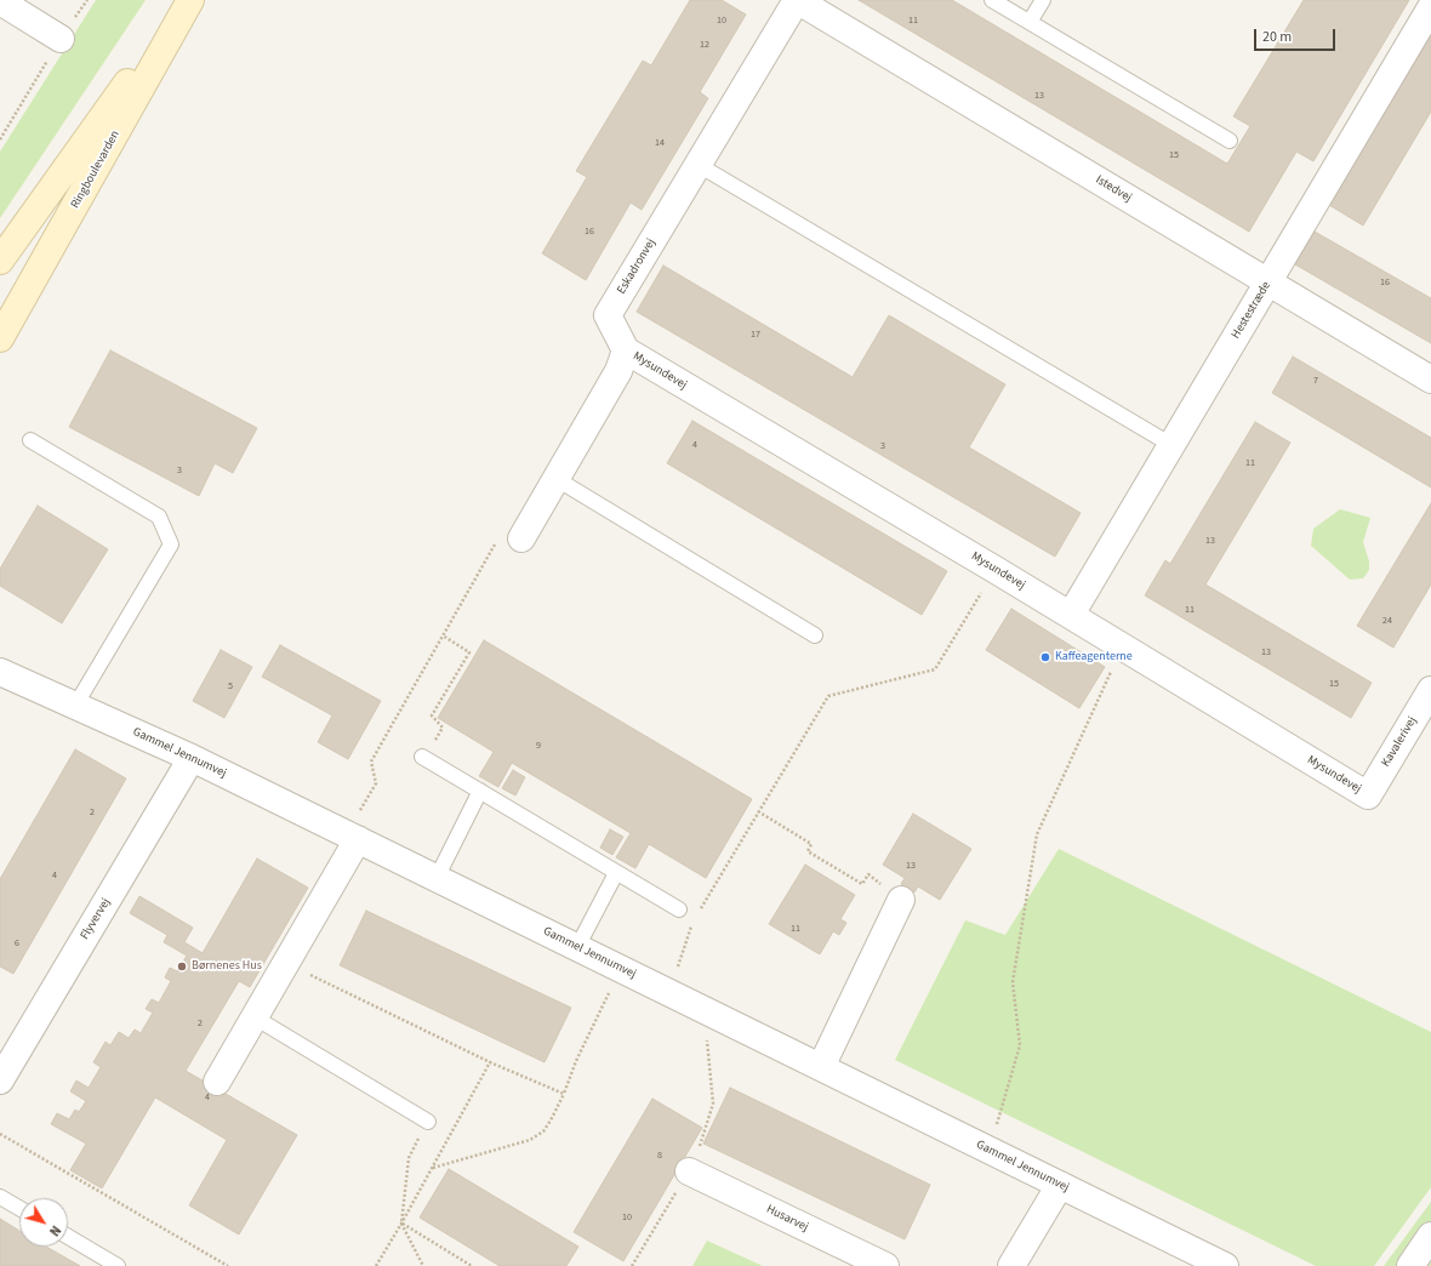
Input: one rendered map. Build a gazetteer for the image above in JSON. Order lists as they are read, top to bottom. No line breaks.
{"streets":{"main road":["Ringboulevarden"],"street":["Istedvej","Eskadronvej","Hestestræde","Mysundevej","Kavalerivej","Gammel Jennumvej","Flyvervej","Husarvej"]},"crossings":[["Istedvej","Eskadronvej"],["Istedvej","Hestestræde"],["Eskadronvej","Mysundevej"],["Hestestræde","Mysundevej"],["Mysundevej","Kavalerivej"],["Gammel Jennumvej","Flyvervej"]],"places":["Kaffeagenterne","Børnenes Hus"],"house_numbers":["10","11","12","13","14","15","16","16","17","7","4","3","11","3","13","11","24","13","15","5","9","2","13","4","11","6","2","4","8","10"],"scale_bar":"20 m","north":"bottom right"}
